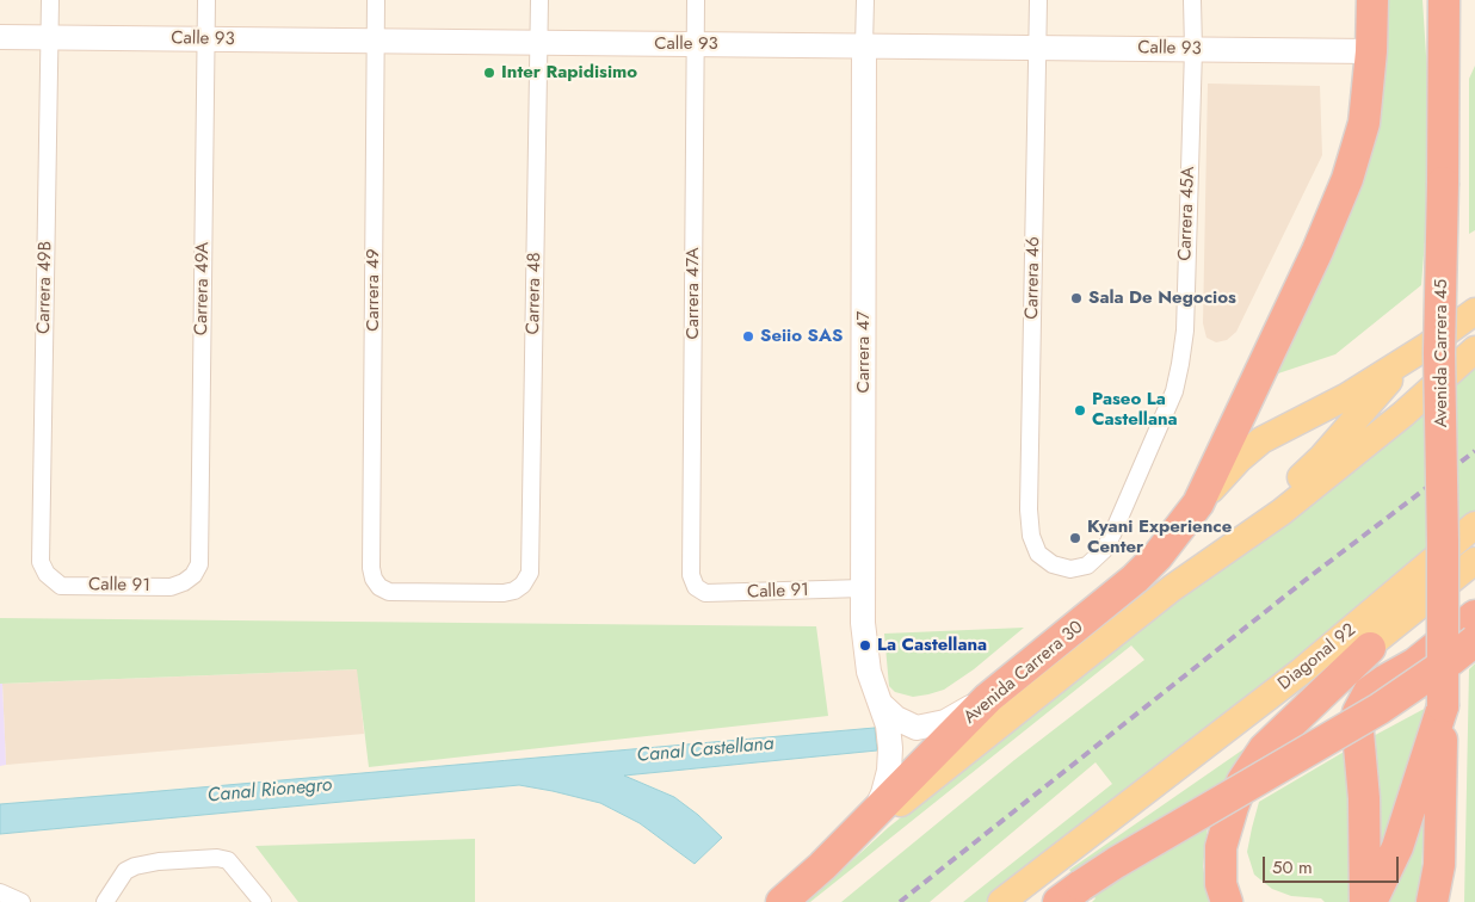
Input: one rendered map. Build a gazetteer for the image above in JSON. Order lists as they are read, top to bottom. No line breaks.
{"streets":{"highway":["Avenida Carrera 45","Avenida Carrera 30"],"main road":["Diagonal 92"],"street":["Calle 93","Carrera 45A","Carrera 46","Carrera 49B","Carrera 49A","Carrera 49","Carrera 48","Carrera 47A","Carrera 47","Calle 91"]},"crossings":[["Calle 93","Carrera 45A"],["Calle 93","Carrera 46"],["Calle 93","Carrera 49B"],["Calle 93","Carrera 49A"],["Calle 93","Carrera 49"],["Calle 93","Carrera 48"],["Calle 93","Carrera 47A"],["Calle 93","Carrera 47"],["Carrera 45A","Carrera 46"],["Carrera 49B","Calle 91"],["Carrera 49A","Calle 91"],["Carrera 49","Carrera 48"],["Carrera 47A","Calle 91"],["Carrera 47","Calle 91"],["Carrera 47","Avenida Carrera 30"]],"water":["Canal Castellana","Canal Rionegro"],"places":["Inter Rapidisimo","Sala De Negocios","Seiio SAS","Paseo La Castellana","Kyani Experience Center","La Castellana"],"scale_bar":"50 m"}
